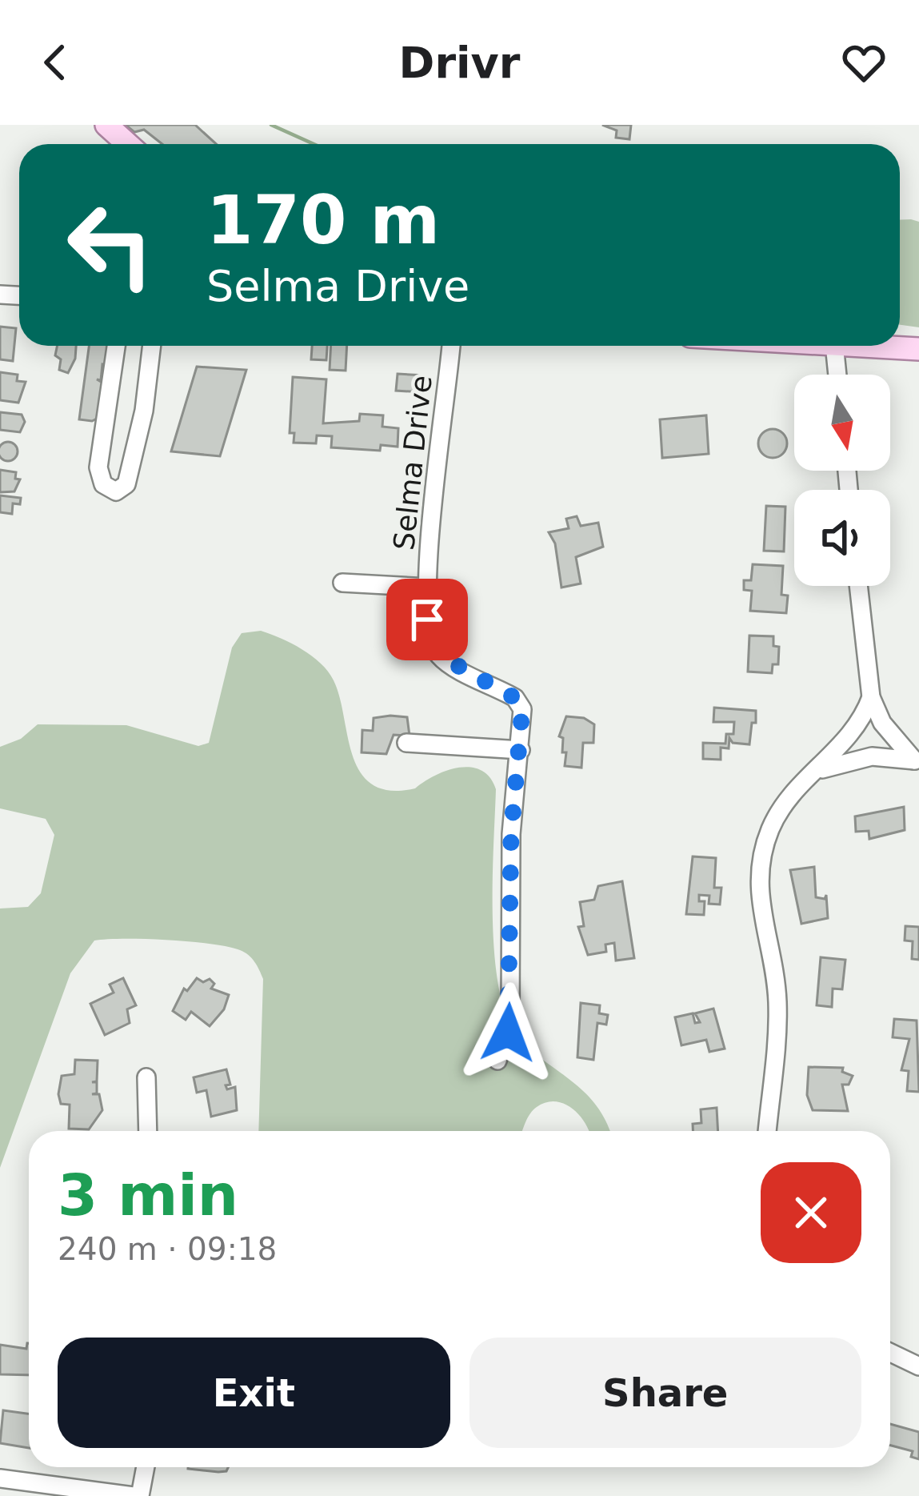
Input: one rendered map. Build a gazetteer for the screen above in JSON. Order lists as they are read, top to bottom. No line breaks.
{"streets":{"street":["Selma Drive"]},"north":"bottom","page":{"header":"Drivr","turn":["170 m","Selma Drive"],"heading":["3 min","240 m · 09:18"],"buttons":["Exit","Share"]}}
